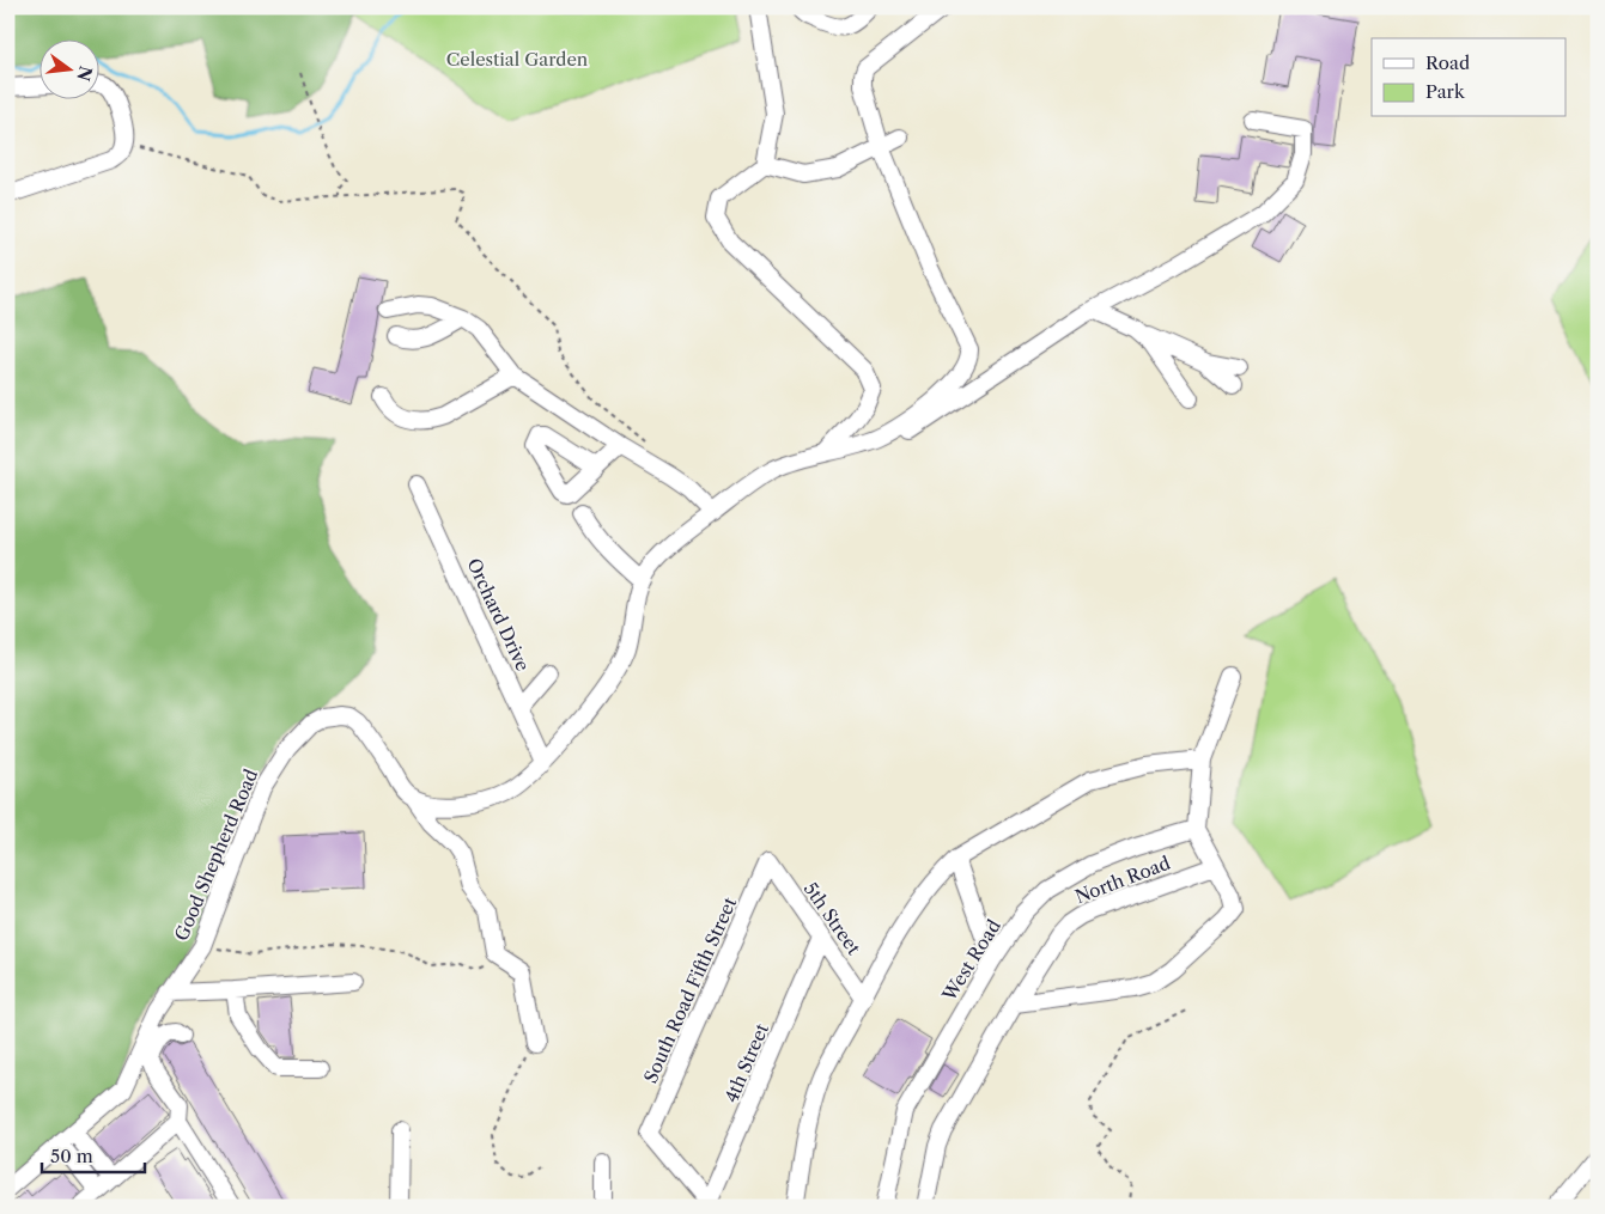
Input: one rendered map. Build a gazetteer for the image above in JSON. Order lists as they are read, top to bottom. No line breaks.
{"streets":{"street":["Orchard Drive","Good Shepherd Road","North Road","5th Street","West Road","South Road Fifth Street","4th Street"]},"crossings":[["5th Street","South Road Fifth Street"],["5th Street","4th Street"],["South Road Fifth Street","4th Street"]],"parks":["Celestial Garden"],"legend":["Road","Park"],"scale_bar":"50 m","north":"right"}
